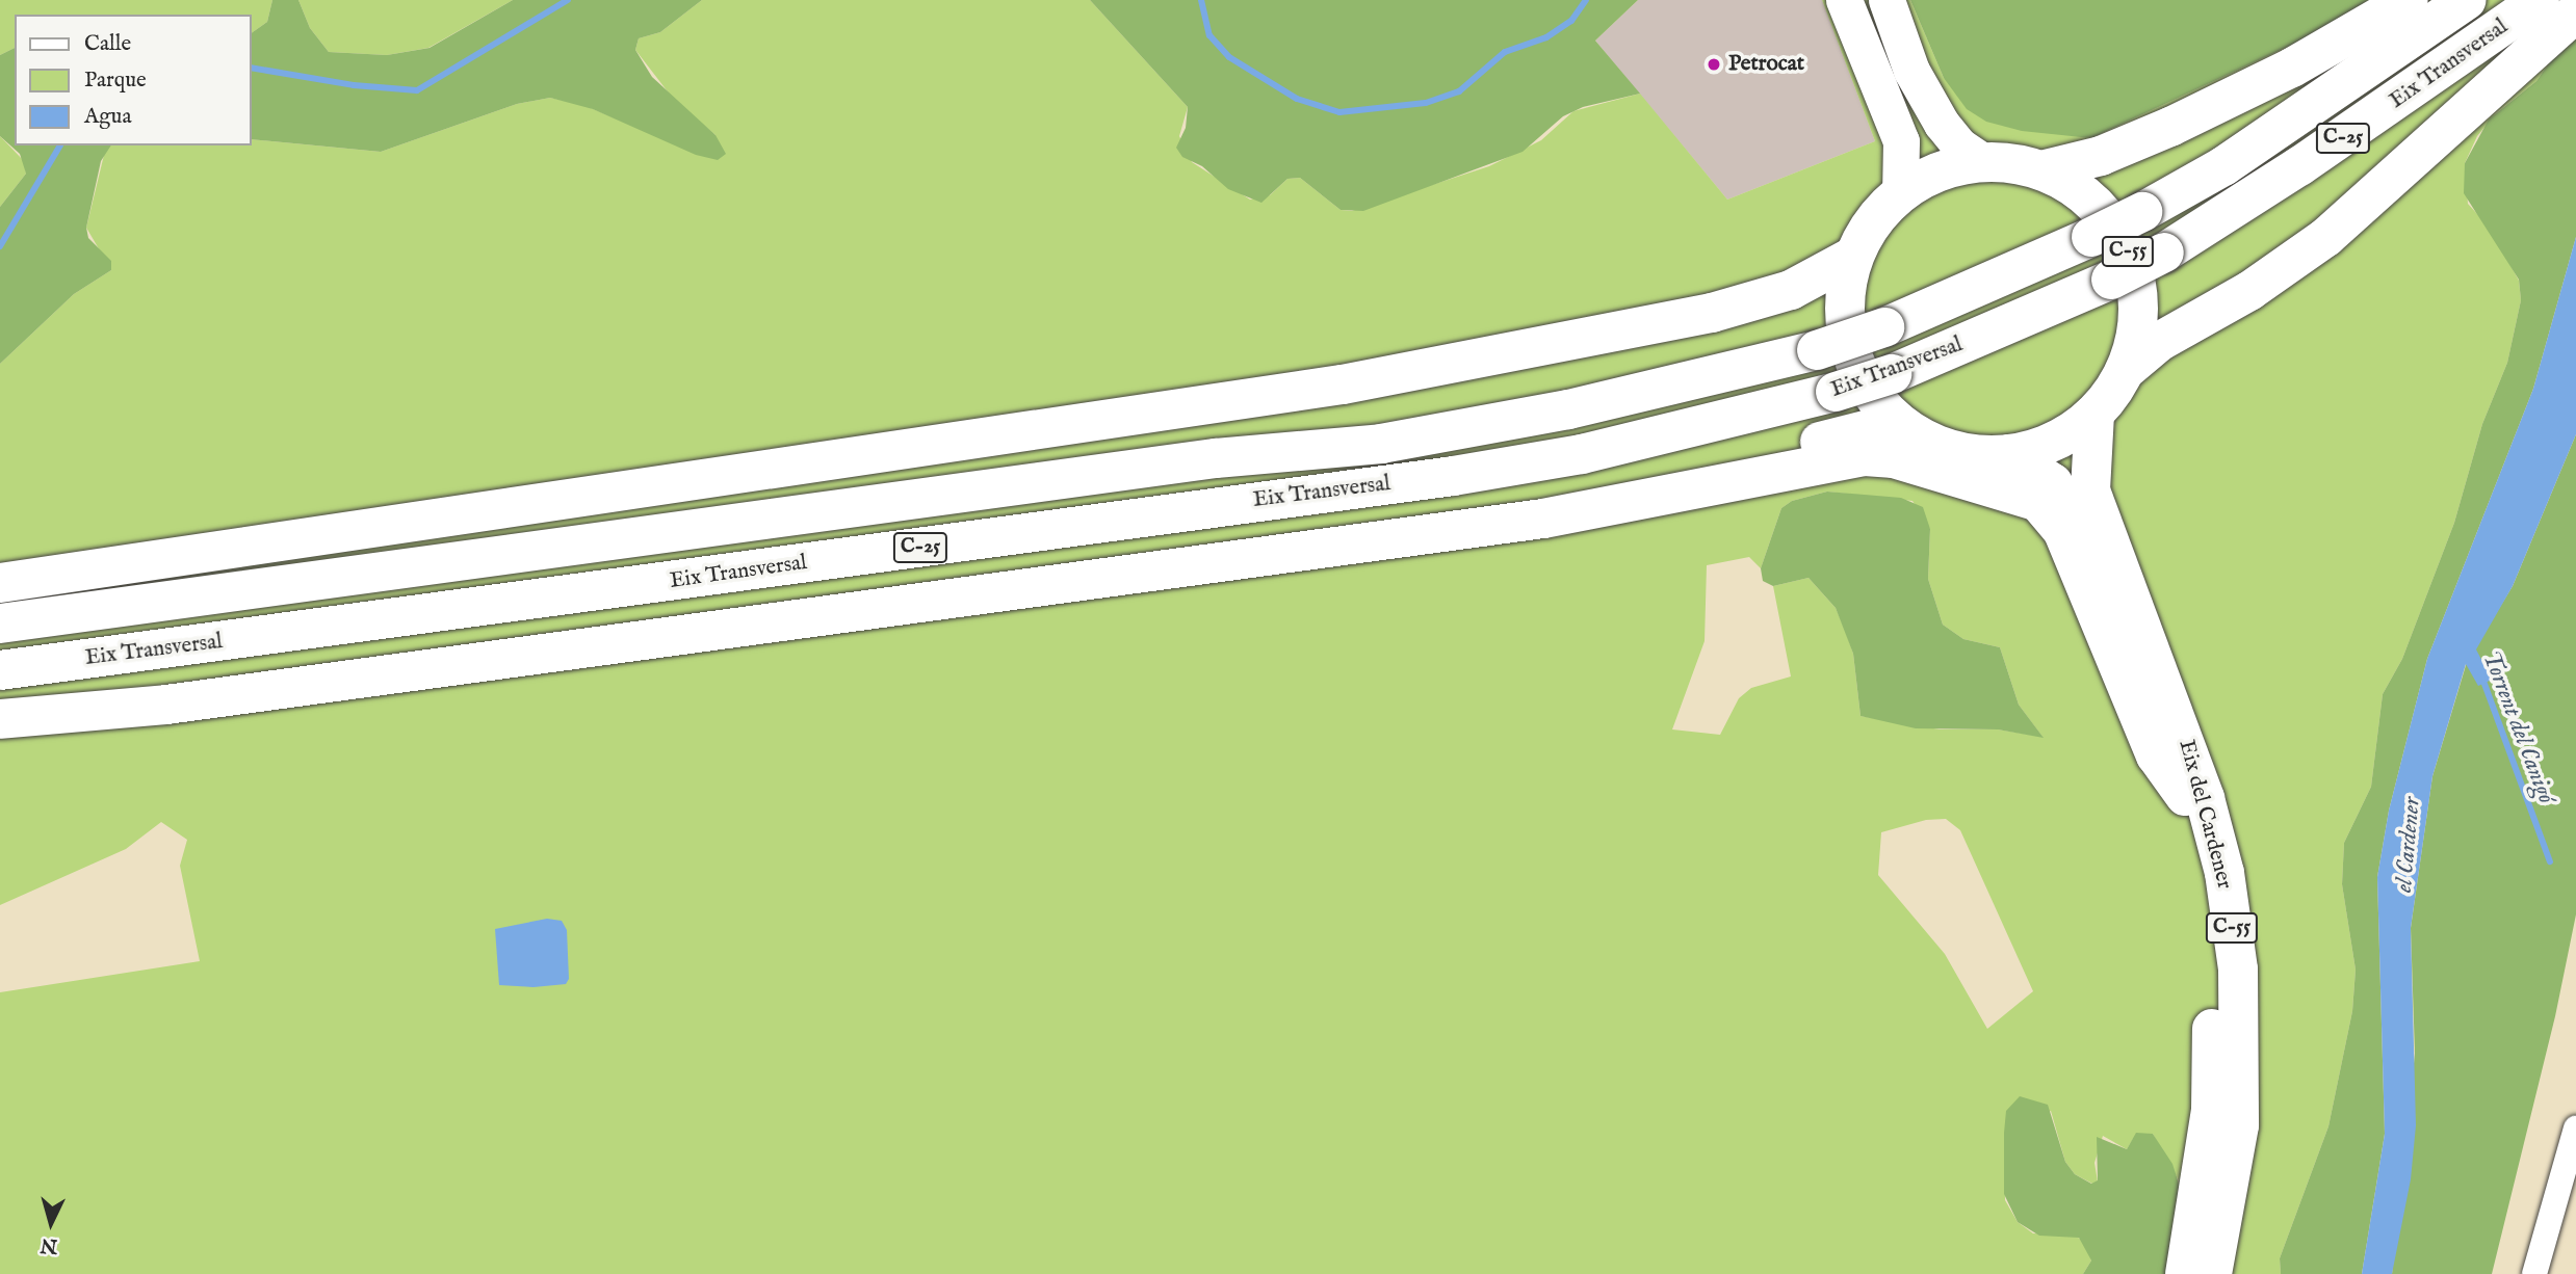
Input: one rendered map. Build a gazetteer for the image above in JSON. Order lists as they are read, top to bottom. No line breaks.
{"streets":{"main road":["Eix Transversal","C-25","C-55","Eix del Cardener"]},"crossings":[["C-55","Eix del Cardener"]],"water":["Torrent del Canigó","el Cardener"],"places":["Petrocat"],"legend":["Calle","Parque","Agua"],"north":"bottom"}
